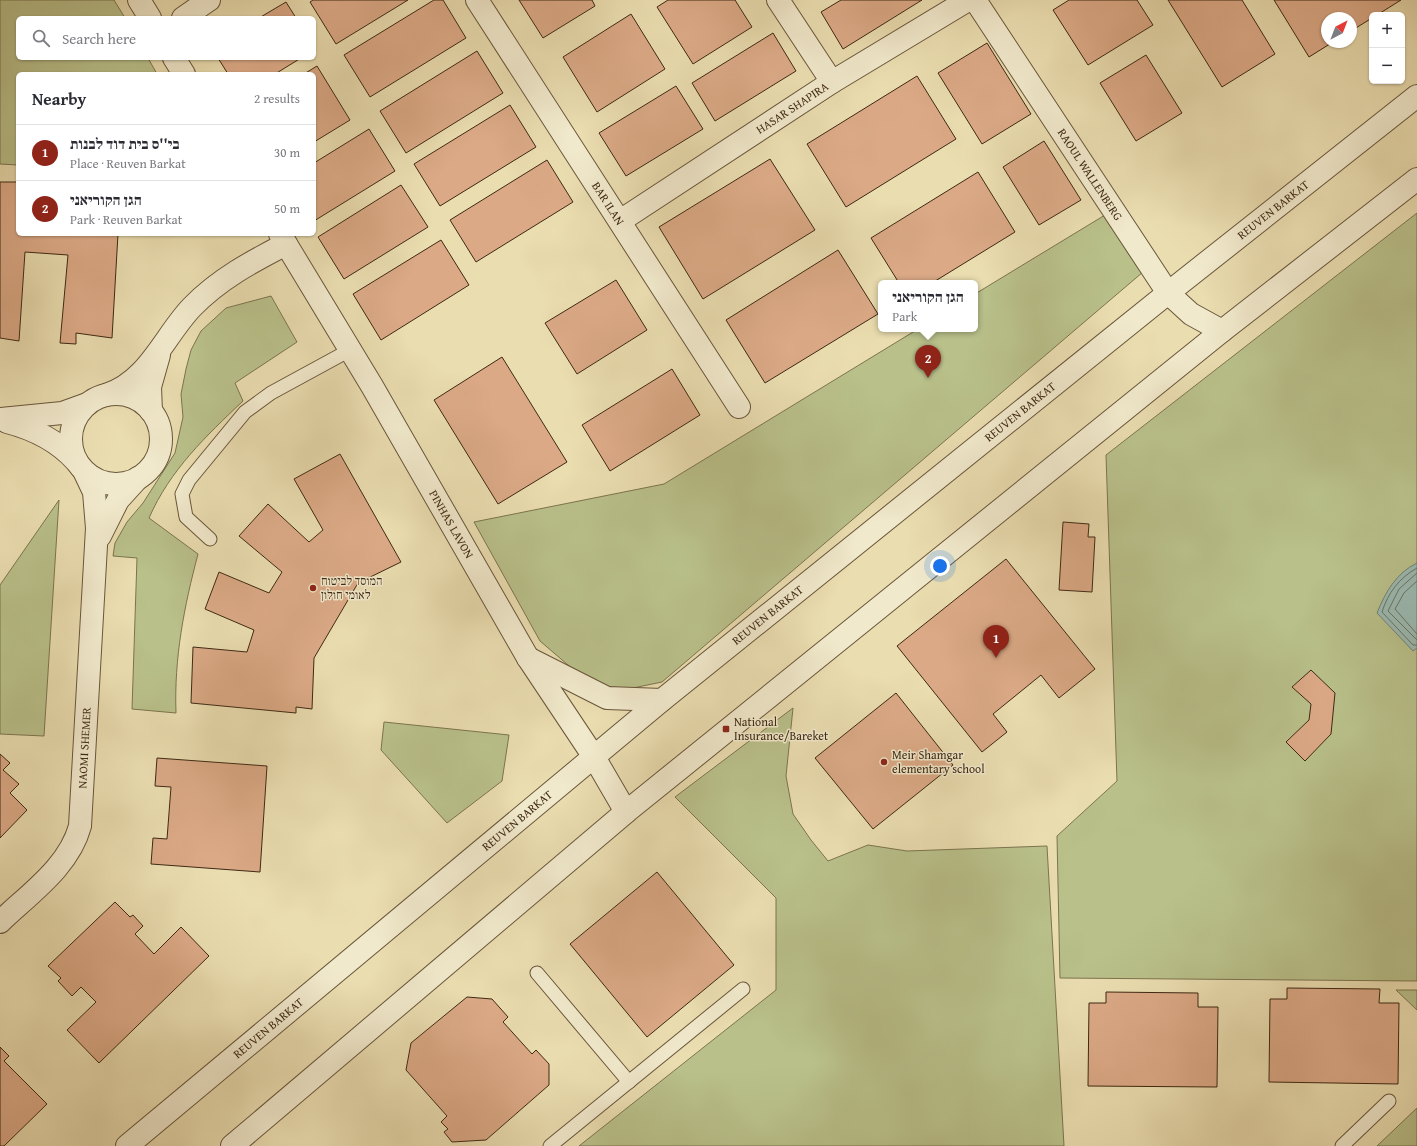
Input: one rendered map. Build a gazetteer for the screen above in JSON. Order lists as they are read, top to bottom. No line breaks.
{"streets":{"street":["HASAR SHAPIRA","RAOUL WALLENBERG","BAR ILAN","REUVEN BARKAT","PINHAS LAVON","NAOMI SHEMER"]},"crossings":[["HASAR SHAPIRA","BAR ILAN"],["RAOUL WALLENBERG","REUVEN BARKAT"],["REUVEN BARKAT","PINHAS LAVON"]],"places":{"other":["המוסד לביטוח לאומי חולון","Meir Shamgar elementary school"],"transit":["National Insurance/Bareket"]},"north":"top right","page":{"map_buttons":["+","−"],"search":"Search here","heading":["Nearby","2 results"],"list":[{"mark":"1","name":"בי''ס בית דוד לבנות","note":"Place · Reuven Barkat","value":"30 m"},{"mark":"2","name":"הגן הקוריאני","note":"Park · Reuven Barkat","value":"50 m"}],"popup":["הגן הקוריאני","Park"],"pins":["2","1"]}}
